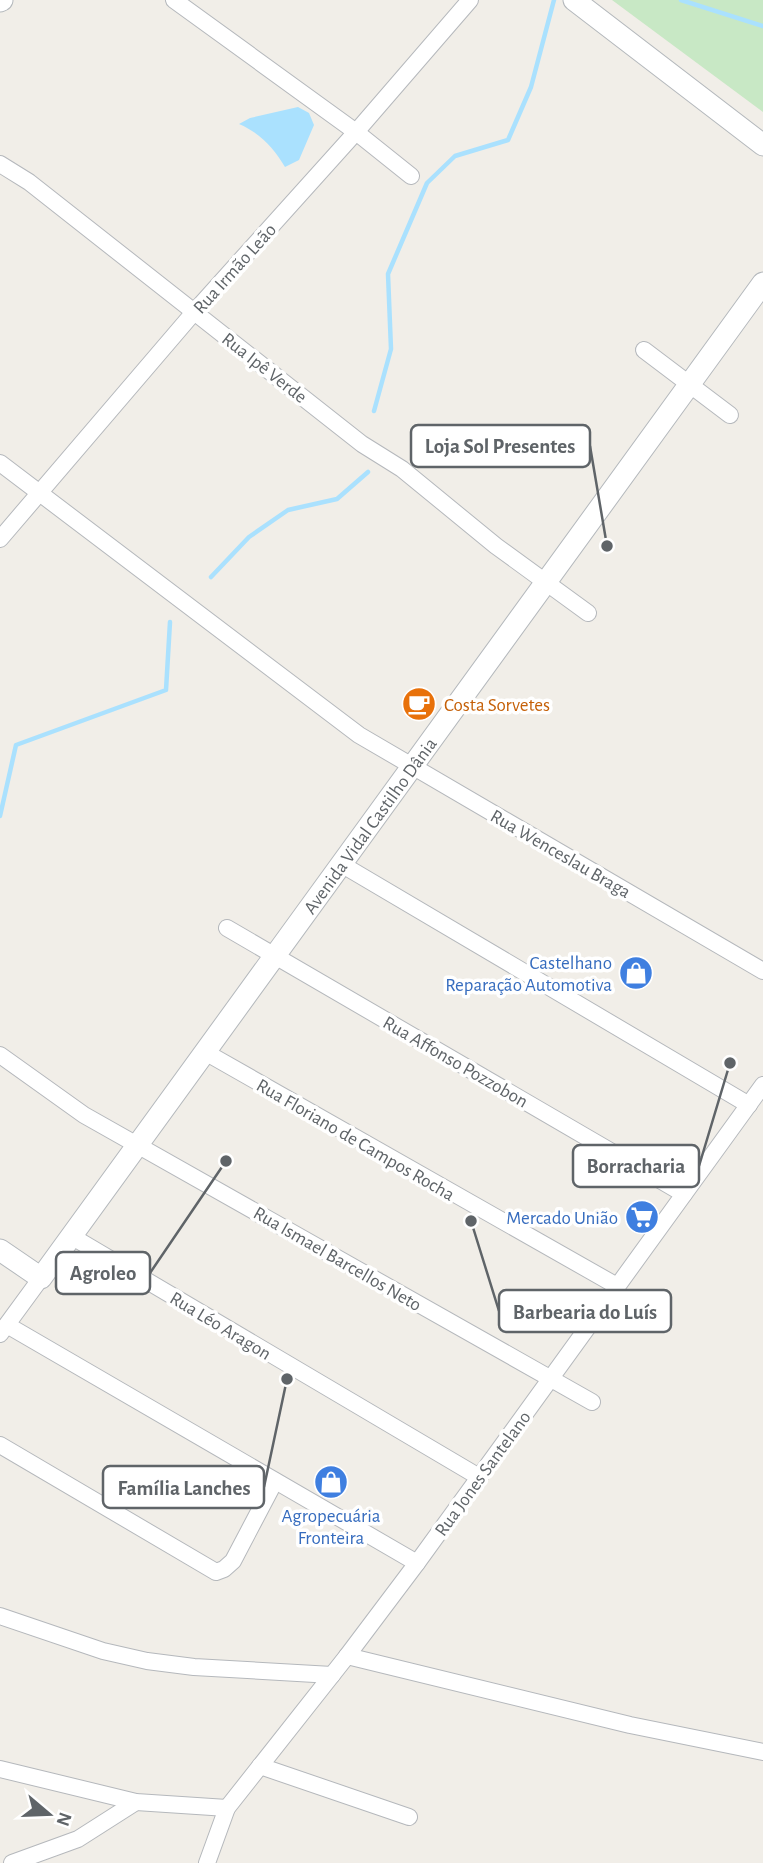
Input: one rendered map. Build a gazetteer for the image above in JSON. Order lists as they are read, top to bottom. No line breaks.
{"streets":{"street":["Rua Irmão Leão","Rua Ipê Verde","Avenida Vidal Castilho Dânia","Rua Wenceslau Braga","Rua Affonso Pozzobon","Rua Floriano de Campos Rocha","Rua Ismael Barcellos Neto","Rua Léo Aragon","Rua Jones Santelano"]},"crossings":[["Rua Irmão Leão","Rua Ipê Verde"],["Rua Irmão Leão","Rua Wenceslau Braga"],["Rua Ipê Verde","Avenida Vidal Castilho Dânia"],["Avenida Vidal Castilho Dânia","Rua Wenceslau Braga"],["Avenida Vidal Castilho Dânia","Rua Affonso Pozzobon"],["Avenida Vidal Castilho Dânia","Rua Floriano de Campos Rocha"],["Avenida Vidal Castilho Dânia","Rua Ismael Barcellos Neto"],["Avenida Vidal Castilho Dânia","Rua Léo Aragon"],["Rua Affonso Pozzobon","Rua Jones Santelano"],["Rua Floriano de Campos Rocha","Rua Jones Santelano"],["Rua Ismael Barcellos Neto","Rua Jones Santelano"],["Rua Léo Aragon","Rua Jones Santelano"]],"places":{"other":["Loja Sol Presentes","Borracharia","Agroleo","Barbearia do Luís","Família Lanches"],"cafe":["Costa Sorvetes"],"shop":["Castelhano Reparação Automotiva","Agropecuária Fronteira"],"supermarket":["Mercado União"]},"north":"right"}
